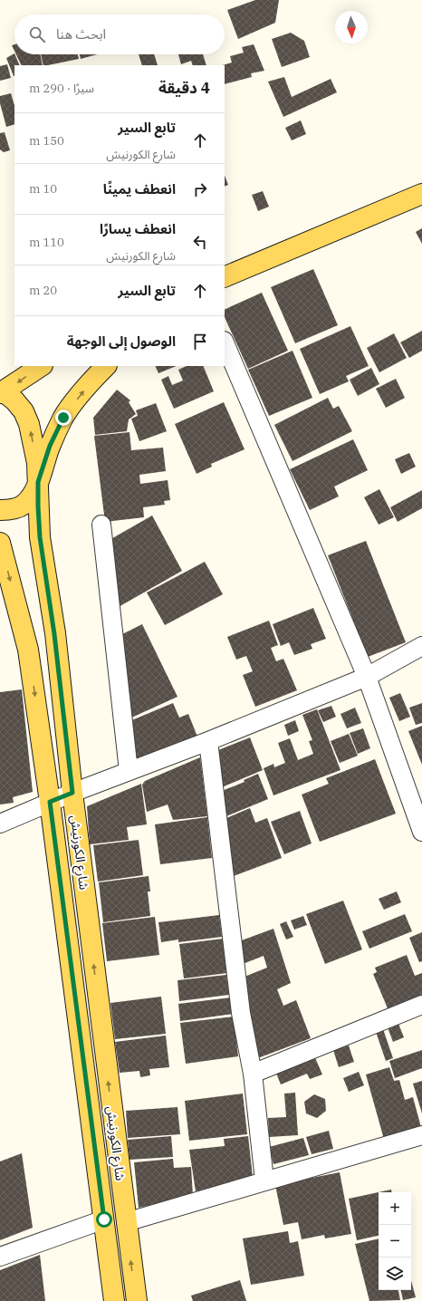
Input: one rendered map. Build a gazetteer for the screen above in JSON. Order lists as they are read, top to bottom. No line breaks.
{"streets":{"main road":["شارع الكورنيش"]},"north":"bottom","page":{"search":"ابحث هنا","heading":["4 دقيقة","سيرًا · 290 m"],"list":[["تابع السير","شارع الكورنيش","150 m"],["انعطف يمينًا","10 m"],["انعطف يسارًا","شارع الكورنيش","110 m"],["تابع السير","20 m"],"الوصول إلى الوجهة"],"map_buttons":["+","−"]}}
